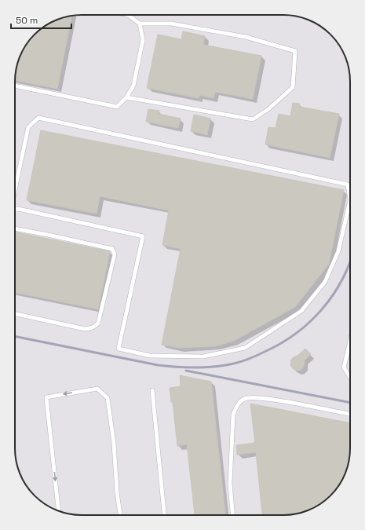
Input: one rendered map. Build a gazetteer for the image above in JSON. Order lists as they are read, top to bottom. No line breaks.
{"scale_bar":"50 m"}
